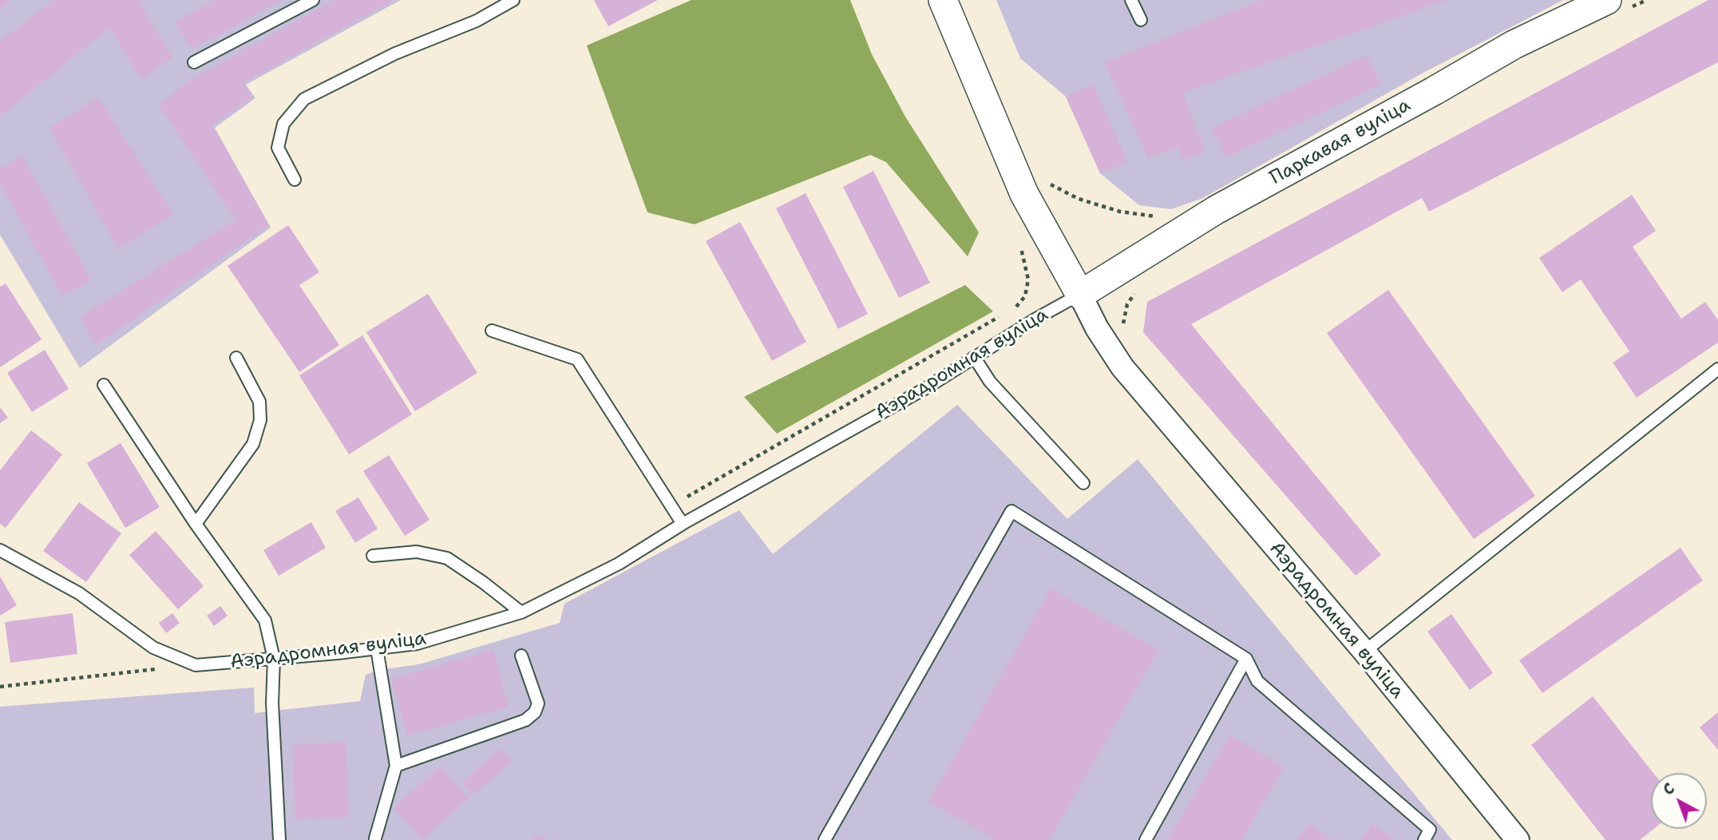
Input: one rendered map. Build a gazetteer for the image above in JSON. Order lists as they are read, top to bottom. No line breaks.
{"streets":{"street":["Паркавая вуліца","Аэрадромная вуліца"]},"crossings":[["Паркавая вуліца","Аэрадромная вуліца"]],"north":"top left"}
